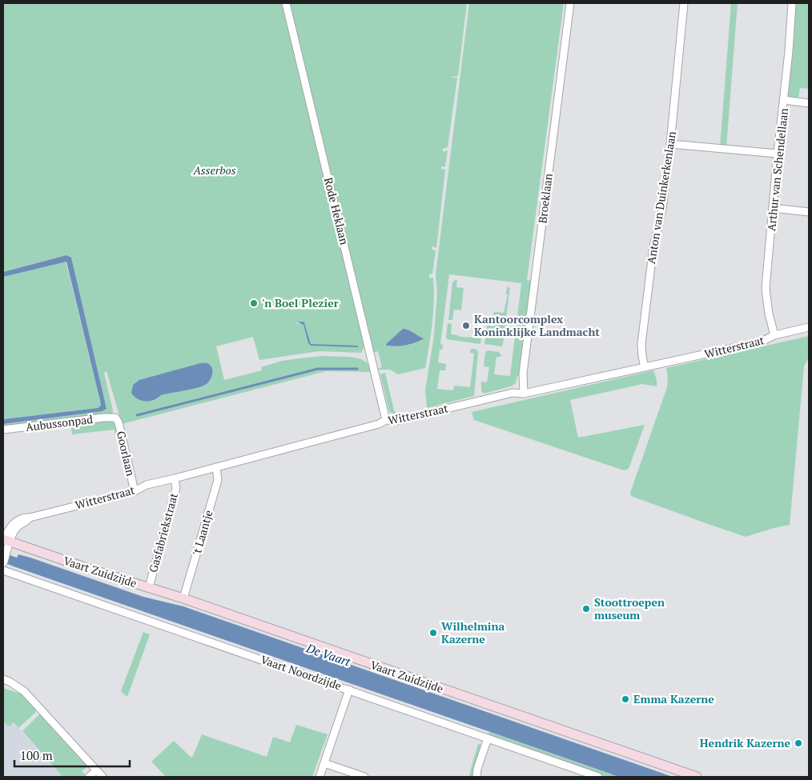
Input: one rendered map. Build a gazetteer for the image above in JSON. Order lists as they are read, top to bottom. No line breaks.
{"streets":{"main road":["Vaart Zuidzijde"],"street":["Arthur van Schendellaan","Anton van Duinkerkenlaan","Broeklaan","Rode Heklaan","Witterstraat","Aubussonpad","Goorlaan","Gasfabriekstraat","'t Laantje","Vaart Noordzijde"]},"crossings":[["Arthur van Schendellaan","Witterstraat"],["Anton van Duinkerkenlaan","Witterstraat"],["Broeklaan","Witterstraat"],["Rode Heklaan","Witterstraat"],["Witterstraat","Goorlaan"],["Witterstraat","Gasfabriekstraat"],["Witterstraat","'t Laantje"],["Witterstraat","Vaart Zuidzijde"],["Aubussonpad","Goorlaan"],["Gasfabriekstraat","Vaart Zuidzijde"],["'t Laantje","Vaart Zuidzijde"]],"water":["De Vaart"],"parks":["Asserbos"],"places":["'n Boel Plezier","Kantoorcomplex Koninklijke Landmacht","Stoottroepen museum","Wilhelmina Kazerne","Emma Kazerne","Hendrik Kazerne"],"scale_bar":"100 m"}
